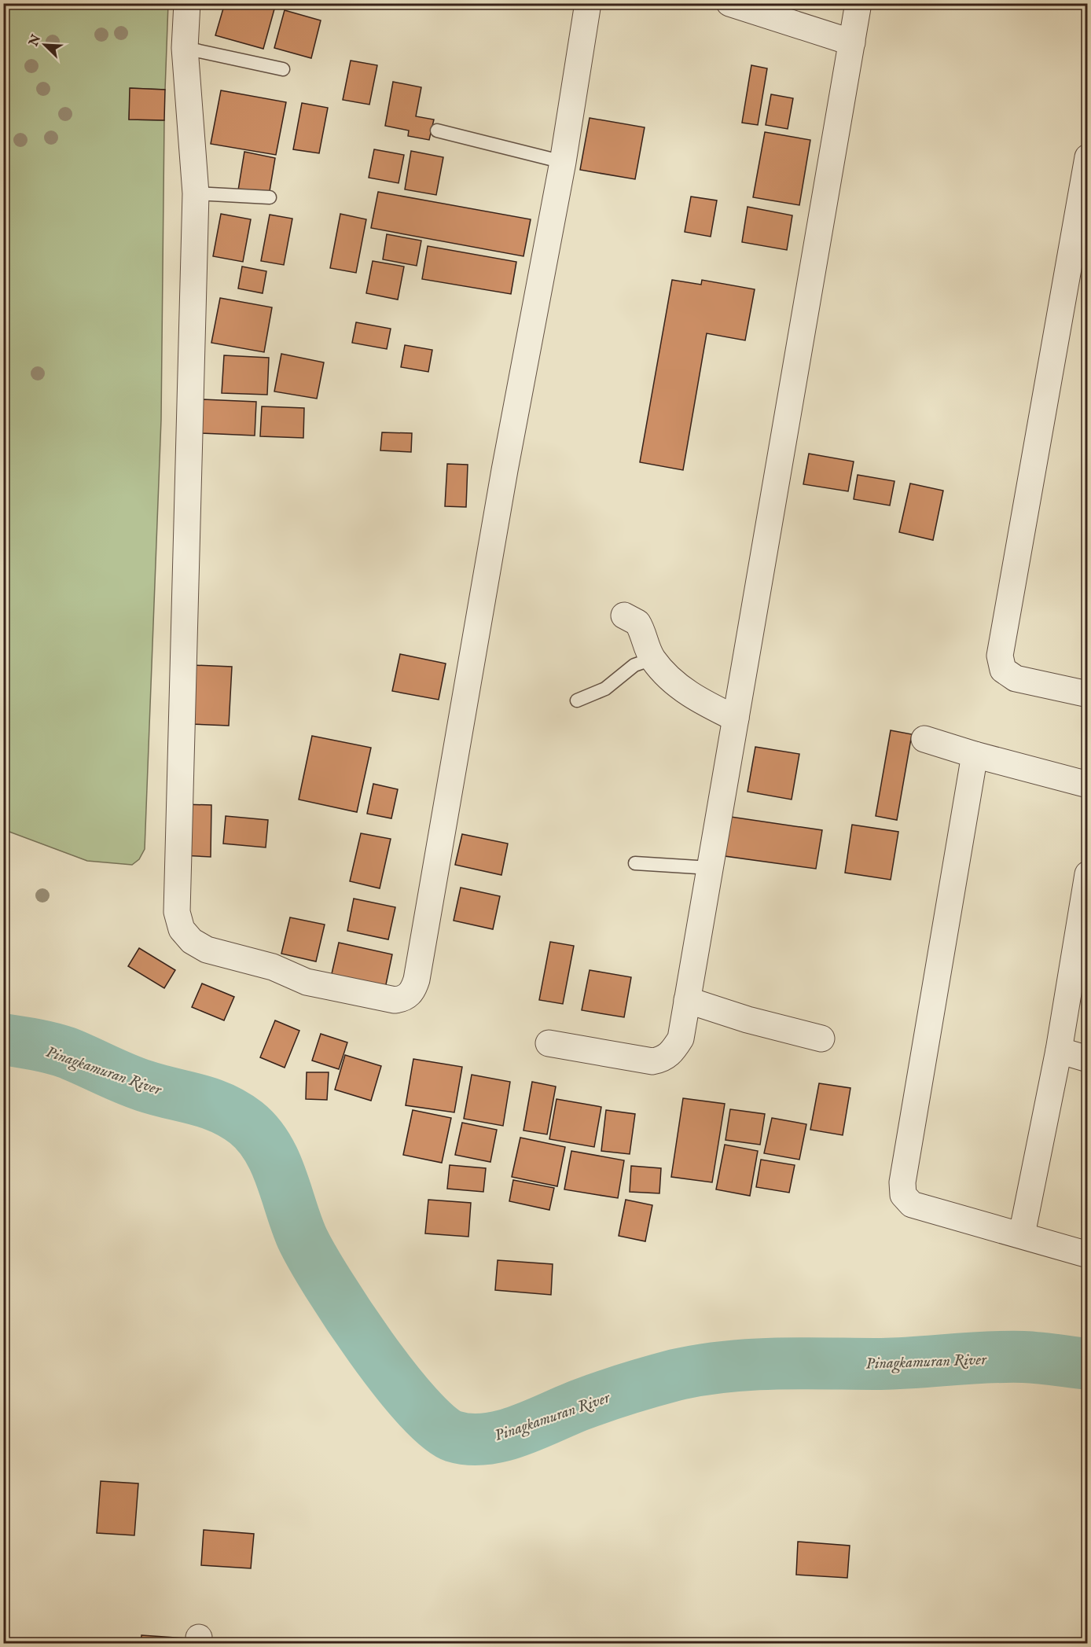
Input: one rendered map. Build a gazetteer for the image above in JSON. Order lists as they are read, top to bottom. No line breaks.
{"water":["Pinagkamuran River"],"north":"top left"}
